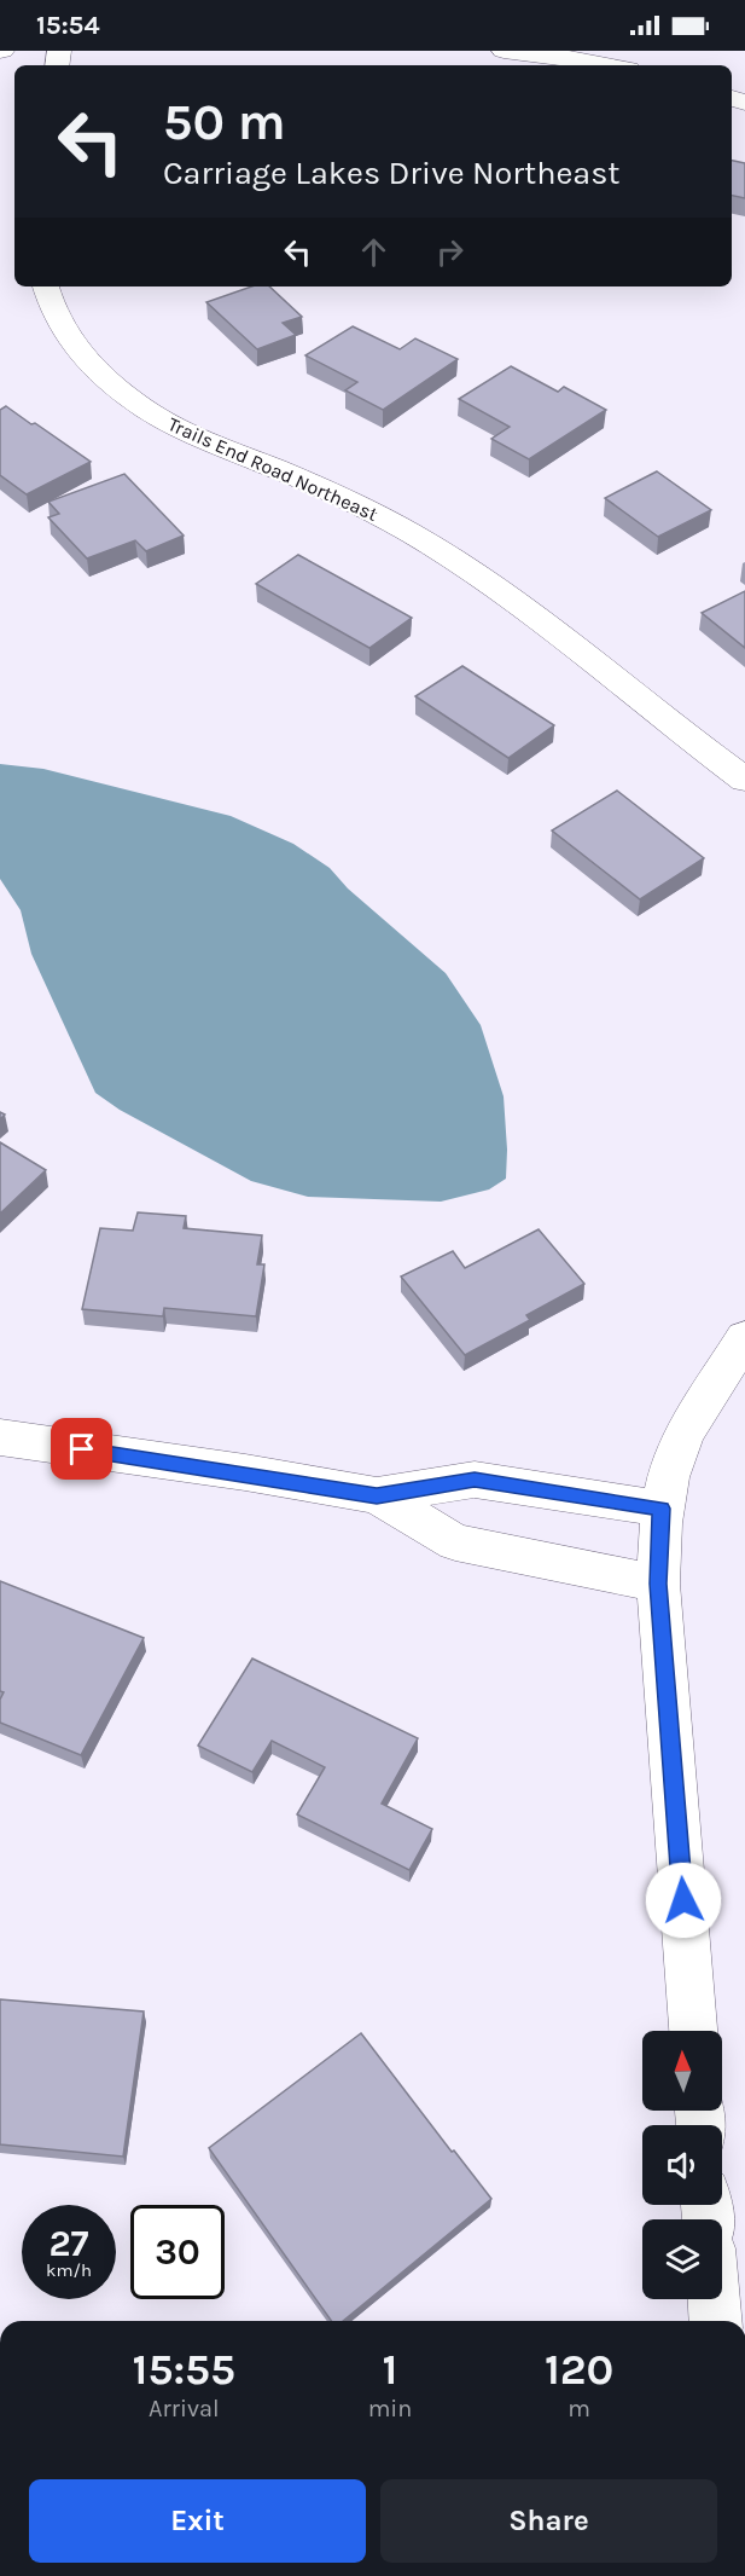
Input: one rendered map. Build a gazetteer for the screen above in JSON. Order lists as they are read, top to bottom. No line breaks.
{"streets":{"street":["Trails End Road Northeast"]},"north":"top","page":{"status":"15:54","turn":["50 m","Carriage Lakes Drive Northeast"],"speed":"27 km/h","limit":"30","eta":["15:55","Arrival","1","min","120","m"],"buttons":["Exit","Share"]}}
